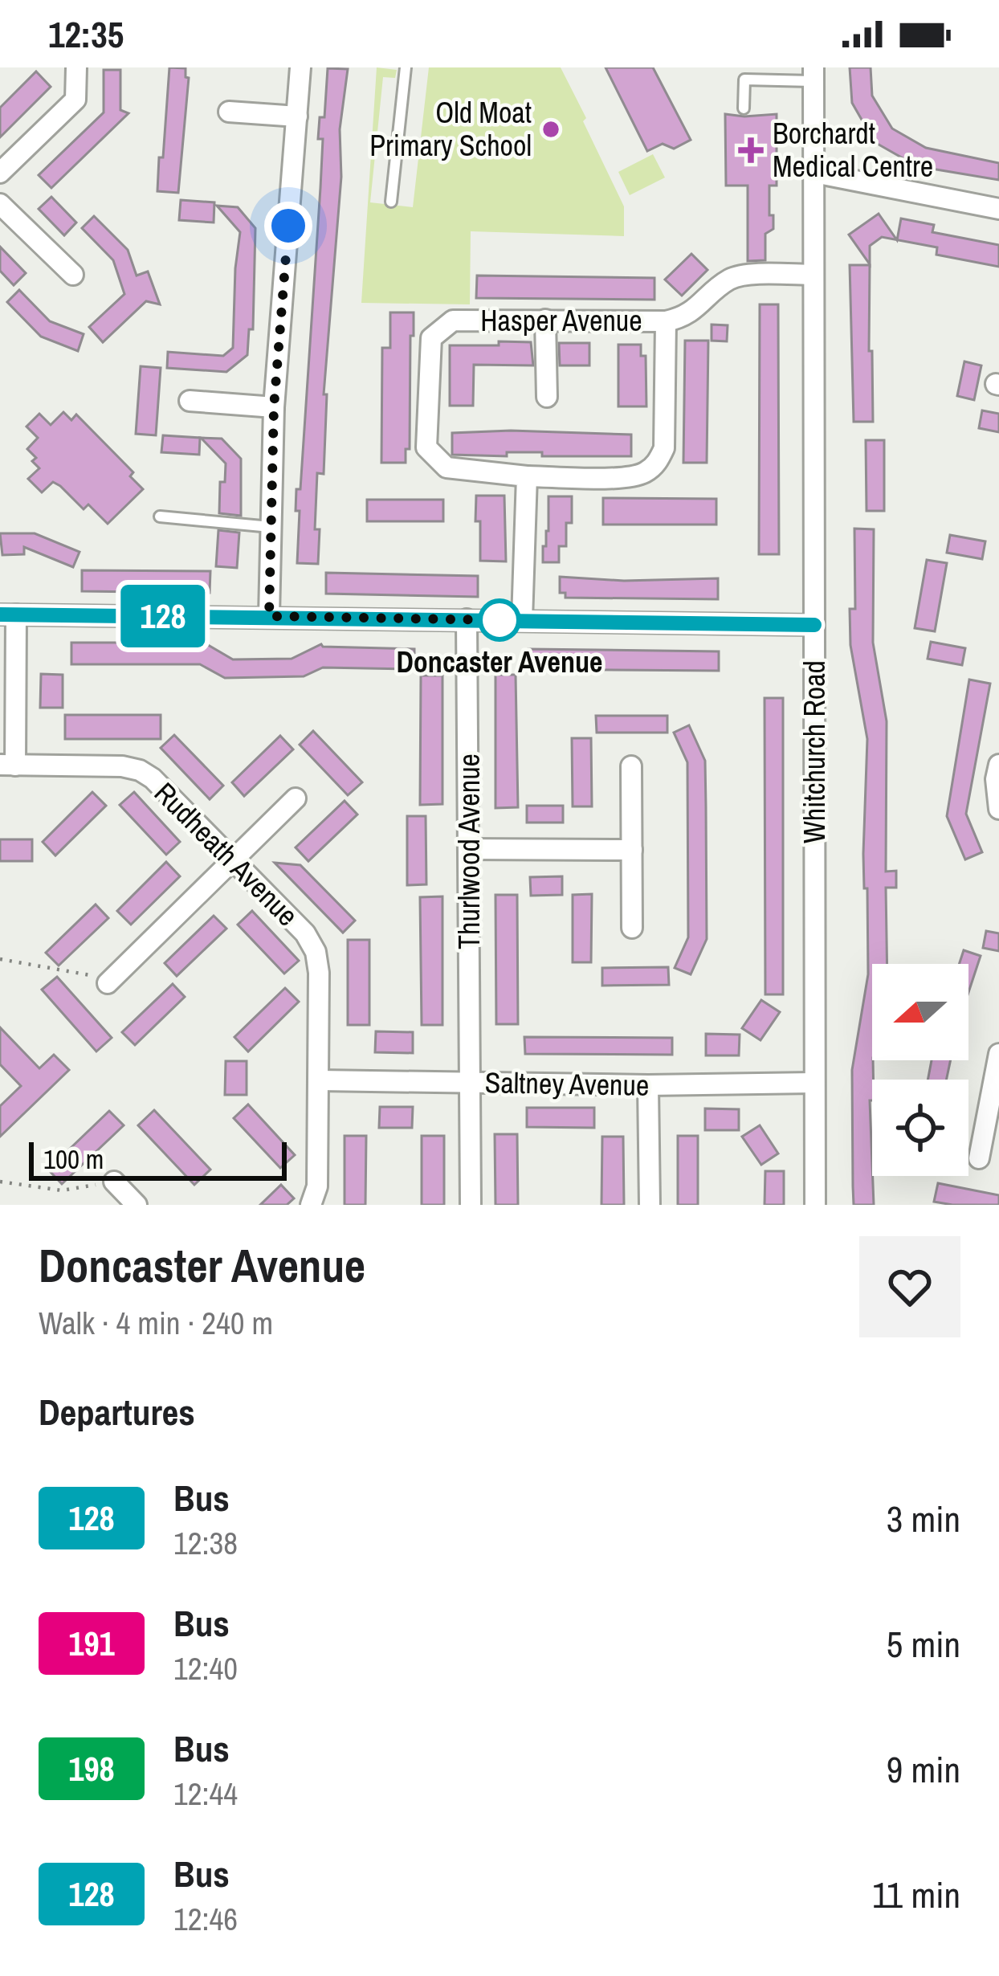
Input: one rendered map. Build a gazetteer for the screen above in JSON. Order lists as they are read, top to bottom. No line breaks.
{"streets":{"street":["Hasper Avenue","Whitchurch Road","Thurlwood Avenue","Rudheath Avenue","Saltney Avenue"]},"crossings":[["Hasper Avenue","Whitchurch Road"],["Whitchurch Road","Saltney Avenue"],["Thurlwood Avenue","Saltney Avenue"],["Rudheath Avenue","Saltney Avenue"]],"places":{"other":["Old Moat Primary School","Doncaster Avenue"],"health":["Borchardt Medical Centre"]},"lines":["bus line 128"],"scale_bar":"100 m","north":"left","page":{"status":"12:35","on_map":"128","scale":"100 m","heading":[["Doncaster Avenue","Walk · 4 min · 240 m"],"Departures"],"list":[{"mark":"128","name":"Bus","note":"12:38","value":"3 min"},{"mark":"191","name":"Bus","note":"12:40","value":"5 min"},{"mark":"198","name":"Bus","note":"12:44","value":"9 min"},{"mark":"128","name":"Bus","note":"12:46","value":"11 min"}]}}
